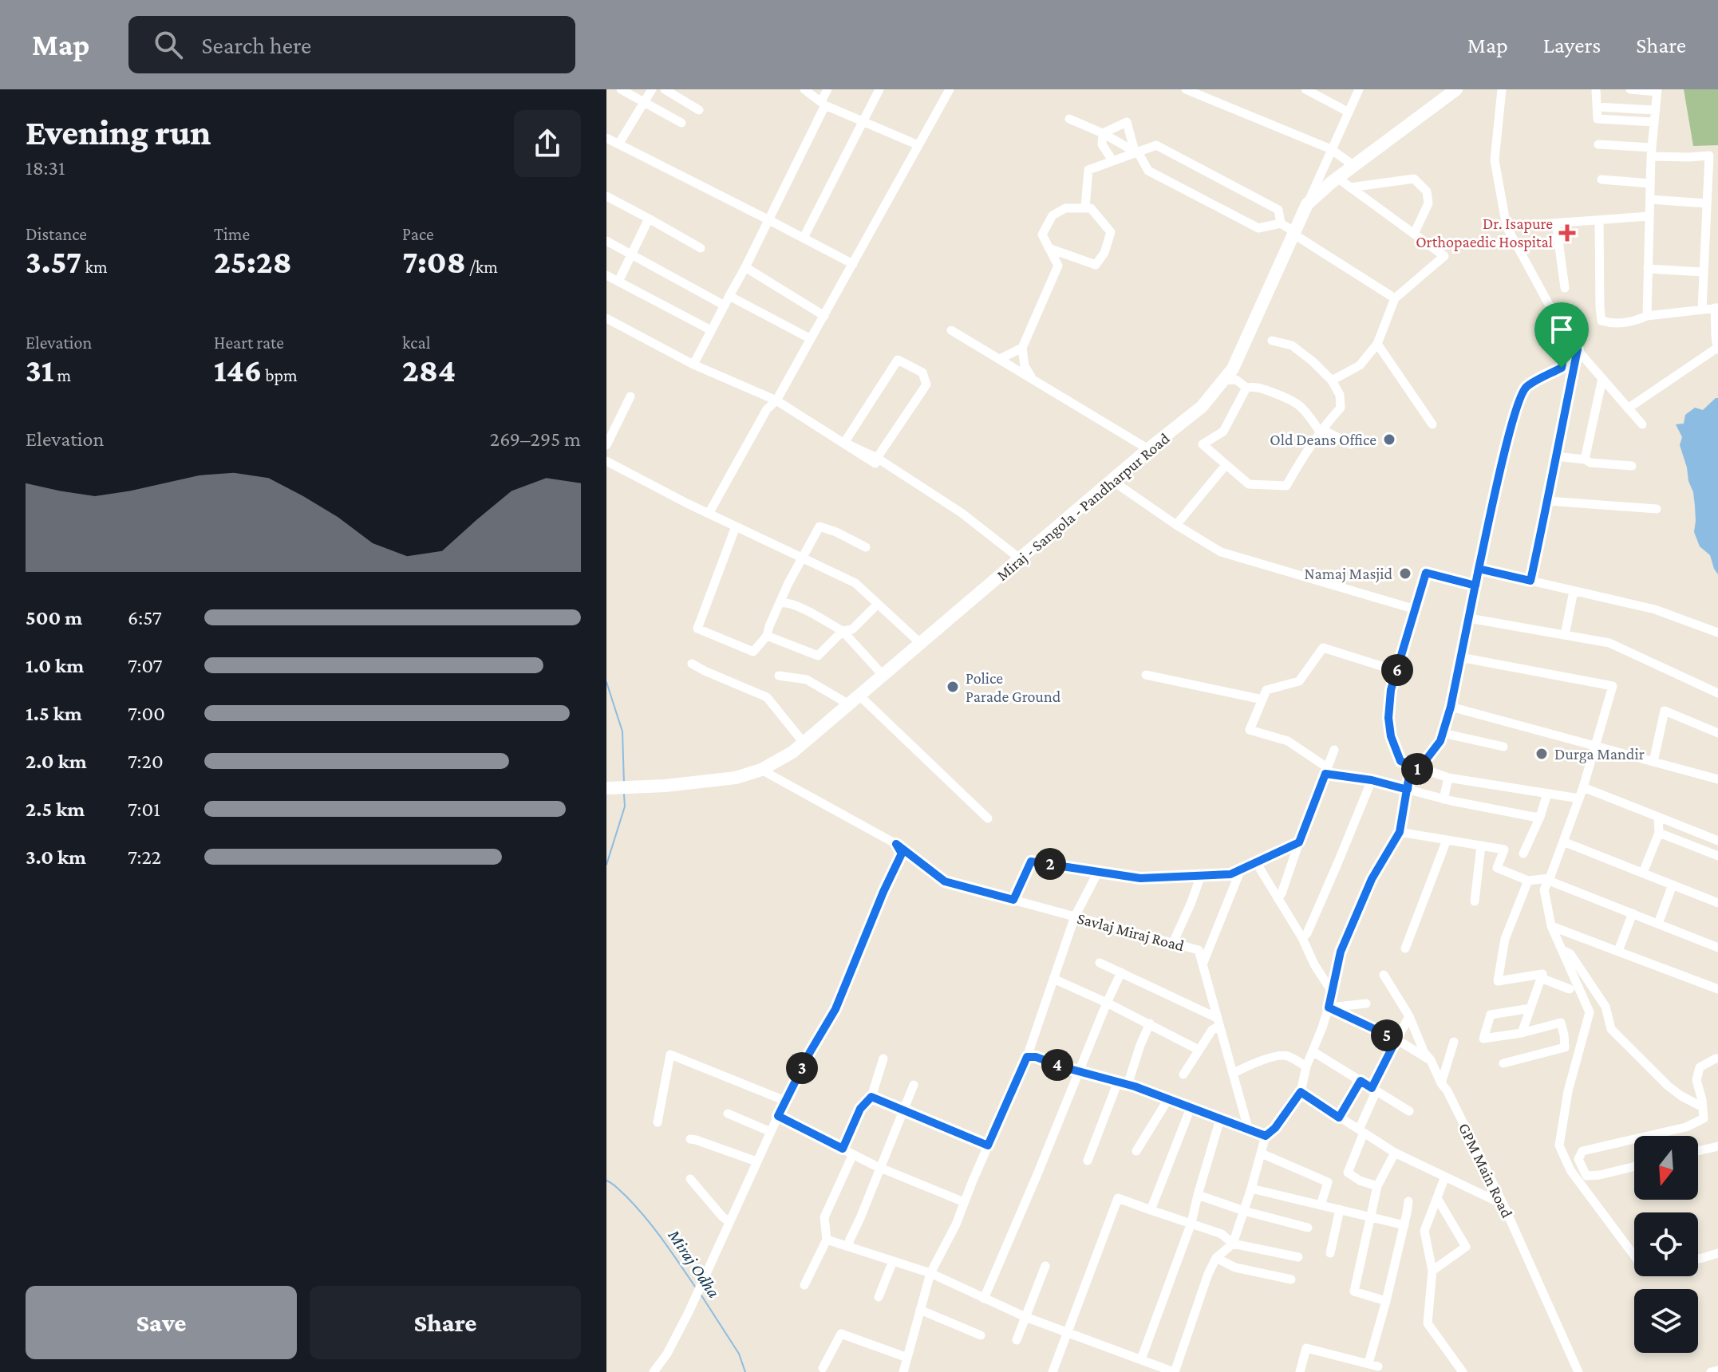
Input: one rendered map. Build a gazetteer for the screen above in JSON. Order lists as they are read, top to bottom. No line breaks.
{"streets":{"highway":["Miraj - Sangola - Pandharpur Road"],"street":["Savlaj Miraj Road","GPM Main Road"]},"crossings":[["Miraj - Sangola - Pandharpur Road","Savlaj Miraj Road"]],"water":["Miraj Odha"],"places":{"health":["Dr. Isapure Orthopaedic Hospital"],"other":["Old Deans Office","Namaj Masjid","Police Parade Ground","Durga Mandir"]},"north":"bottom","page":{"header":"Map","search":"Search here","nav":["Map","Layers","Share"],"heading":["Evening run","18:31"],"stats":[["Distance","3.57 km"],["Time","25:28"],["Pace","7:08 /km"],["Elevation","31 m"],["Heart rate","146 bpm"],["kcal","284"]],"chart":["Elevation","269–295 m"],"list":[{"name":"500 m","note":"6:57"},{"name":"1.0 km","note":"7:07"},{"name":"1.5 km","note":"7:00"},{"name":"2.0 km","note":"7:20"},{"name":"2.5 km","note":"7:01"},{"name":"3.0 km","note":"7:22"}],"pins":["6","1","2","5","4","3"],"buttons":["Save","Share"]}}
